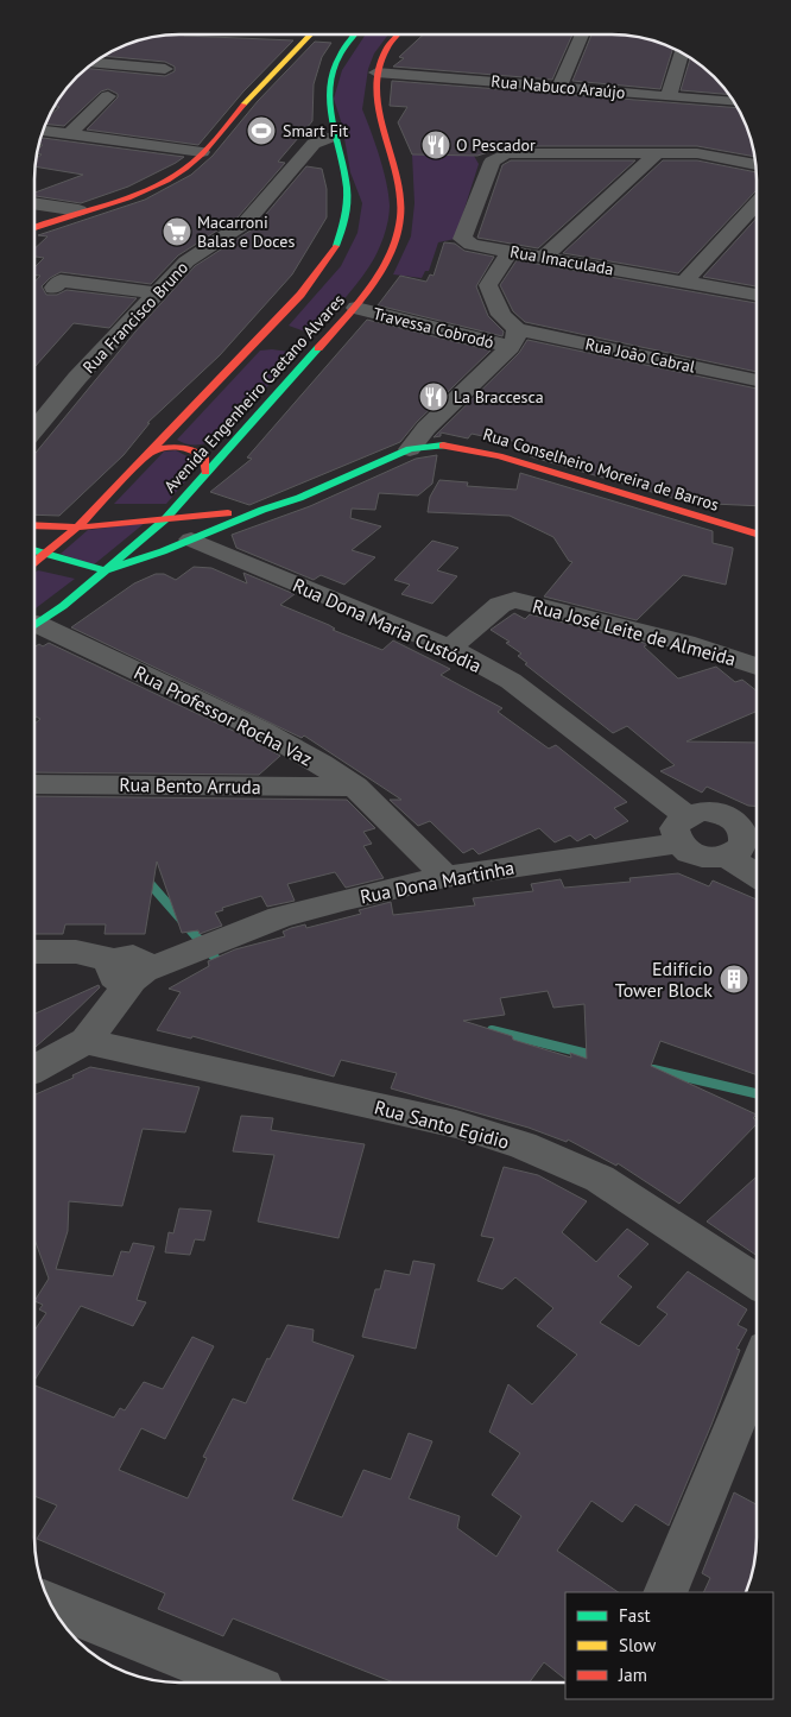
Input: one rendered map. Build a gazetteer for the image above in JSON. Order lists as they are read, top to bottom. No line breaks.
{"streets":{"main road":["Avenida Engenheiro Caetano Alvares","Rua Conselheiro Moreira de Barros"],"street":["Rua Nabuco Araújo","Rua Imaculada","Rua Francisco Bruno","Travessa Cobrodó","Rua João Cabral","Rua Dona Maria Custódia","Rua José Leite de Almeida","Rua Professor Rocha Vaz","Rua Bento Arruda","Rua Dona Martinha","Rua Santo Egidio"]},"crossings":[["Rua Nabuco Araújo","Avenida Engenheiro Caetano Alvares"],["Rua Francisco Bruno","Avenida Engenheiro Caetano Alvares"],["Travessa Cobrodó","Rua João Cabral"],["Travessa Cobrodó","Avenida Engenheiro Caetano Alvares"],["Avenida Engenheiro Caetano Alvares","Rua Conselheiro Moreira de Barros"],["Rua Conselheiro Moreira de Barros","Rua Dona Maria Custódia"],["Rua Dona Maria Custódia","Rua José Leite de Almeida"],["Rua Dona Maria Custódia","Rua Dona Martinha"],["Rua Professor Rocha Vaz","Rua Bento Arruda"],["Rua Professor Rocha Vaz","Rua Dona Martinha"],["Rua Dona Martinha","Rua Santo Egidio"]],"places":{"sports":["Smart Fit"],"restaurant":["O Pescador","La Braccesca"],"supermarket":["Macarroni Balas e Doces"],"building":["Edifício Tower Block"]},"legend":["Fast","Slow","Jam"]}
